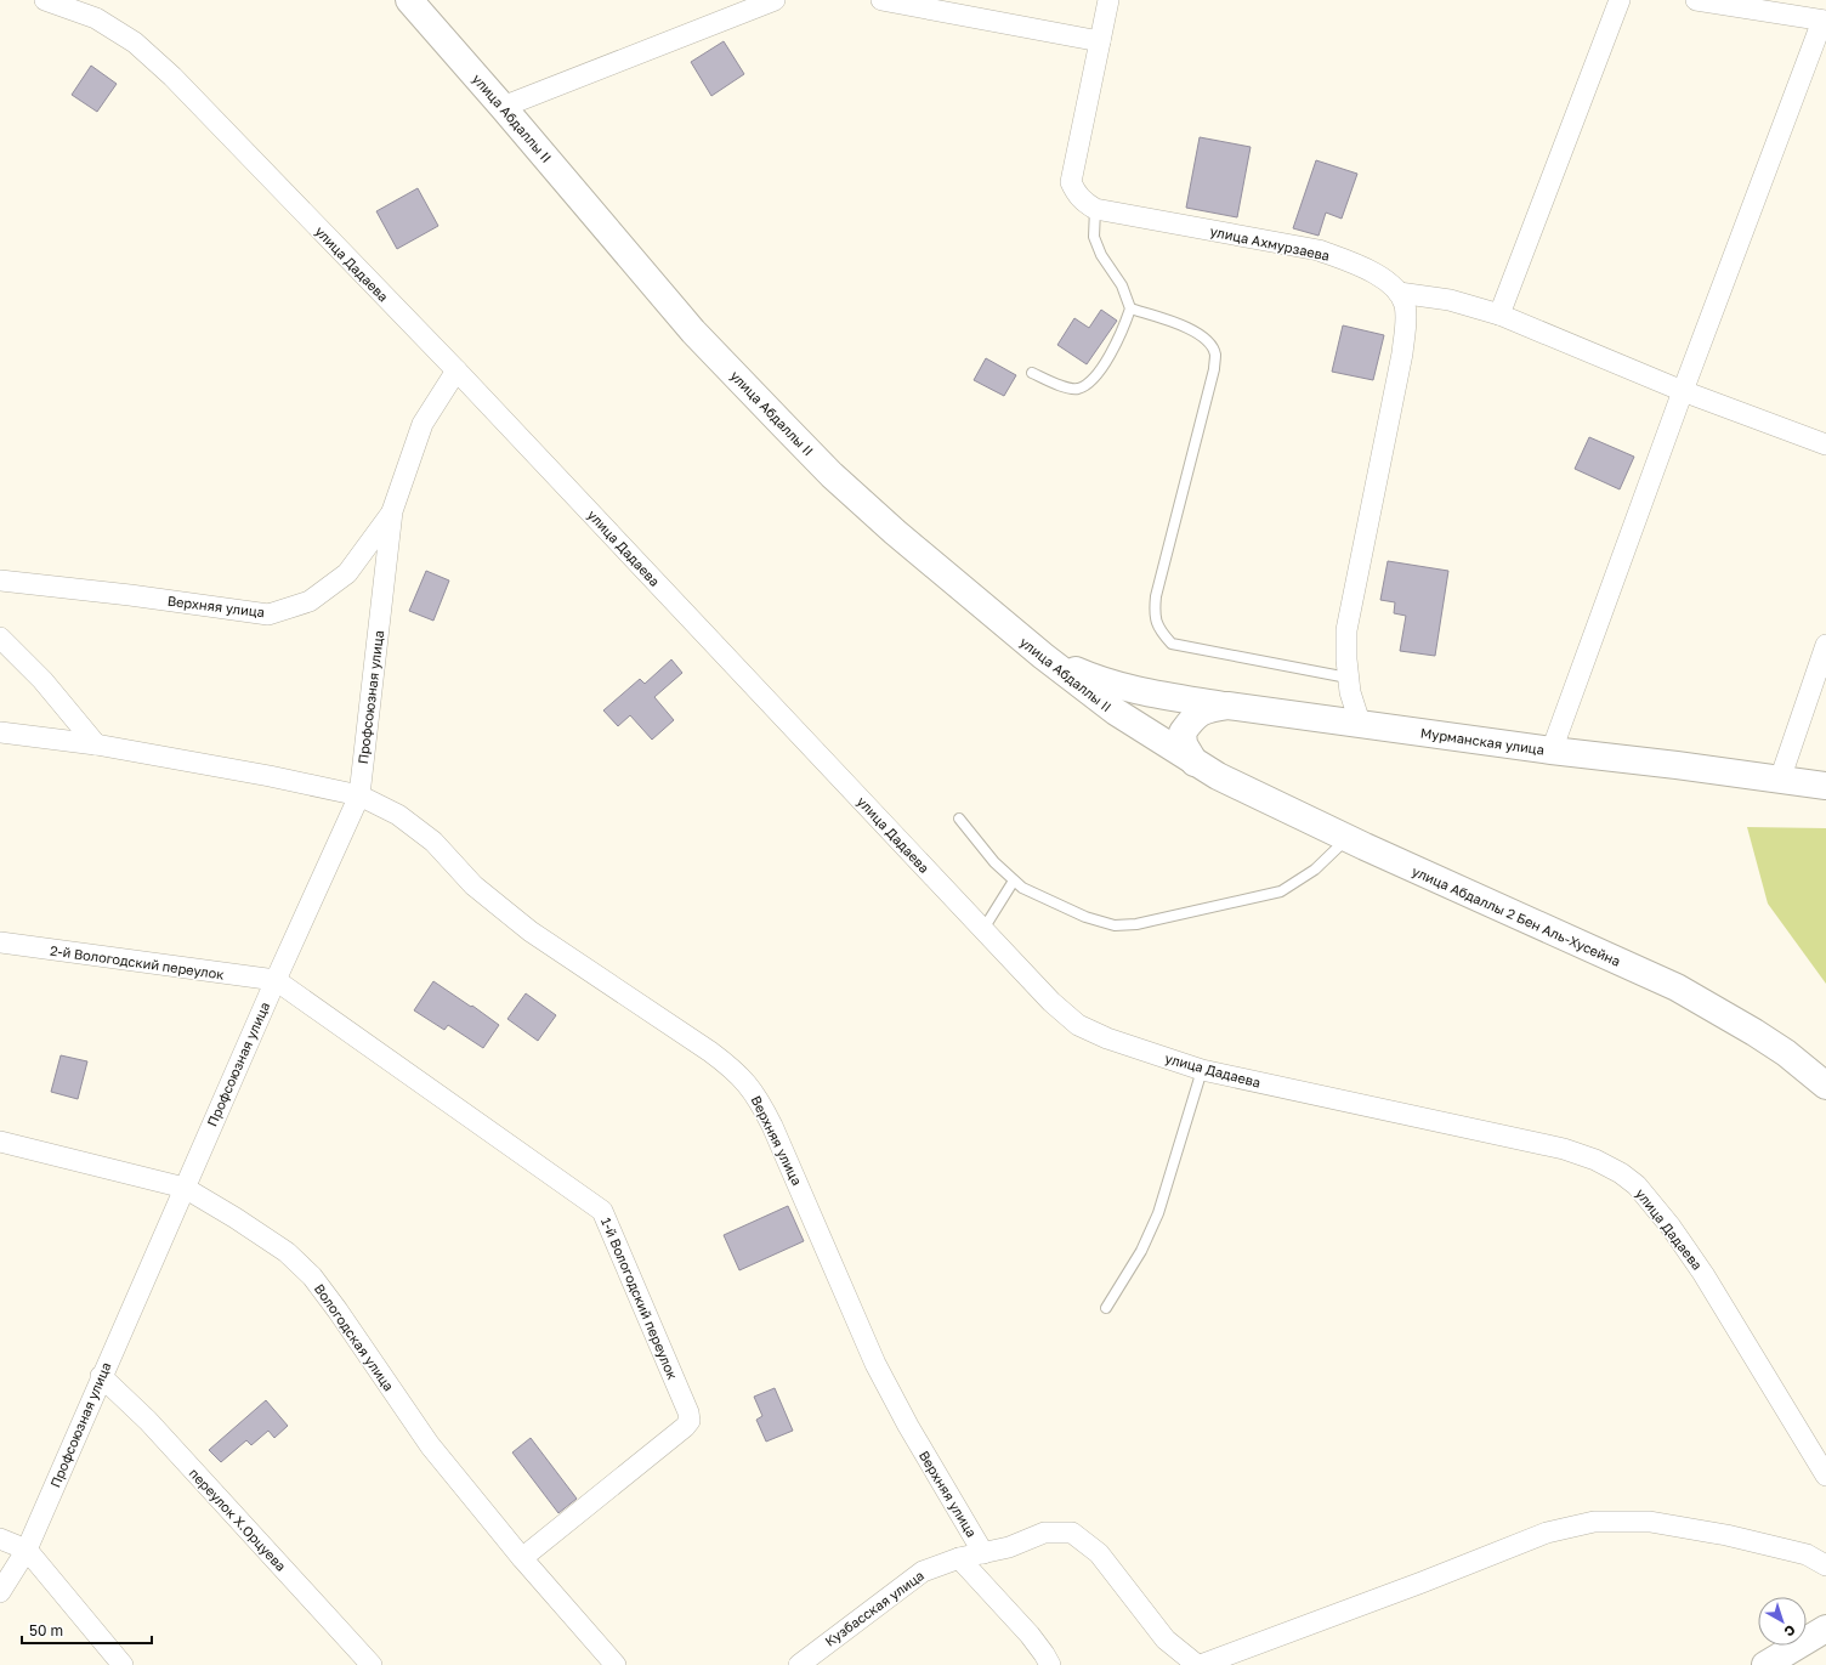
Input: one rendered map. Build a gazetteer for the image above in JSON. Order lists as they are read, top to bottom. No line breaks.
{"streets":{"main road":["улица Абдаллы II","Мурманская улица","улица Абдаллы 2 Бен Аль-Хусейна"],"street":["улица Ахмурзаева","улица Дадаева","Верхняя улица","Профсоюзная улица","2-й Вологодский переулок","1-й Вологодский переулок","Вологодская улица","переулок Х.Орцуева","Кузбасская улица"]},"crossings":[["улица Абдаллы II","Мурманская улица"],["улица Абдаллы II","улица Абдаллы 2 Бен Аль-Хусейна"],["Верхняя улица","Профсоюзная улица"],["Верхняя улица","Кузбасская улица"],["Профсоюзная улица","2-й Вологодский переулок"],["Профсоюзная улица","1-й Вологодский переулок"],["Профсоюзная улица","Вологодская улица"],["Профсоюзная улица","переулок Х.Орцуева"],["Мурманская улица","улица Абдаллы 2 Бен Аль-Хусейна"],["2-й Вологодский переулок","1-й Вологодский переулок"],["1-й Вологодский переулок","Вологодская улица"]],"scale_bar":"50 m","north":"bottom right"}
